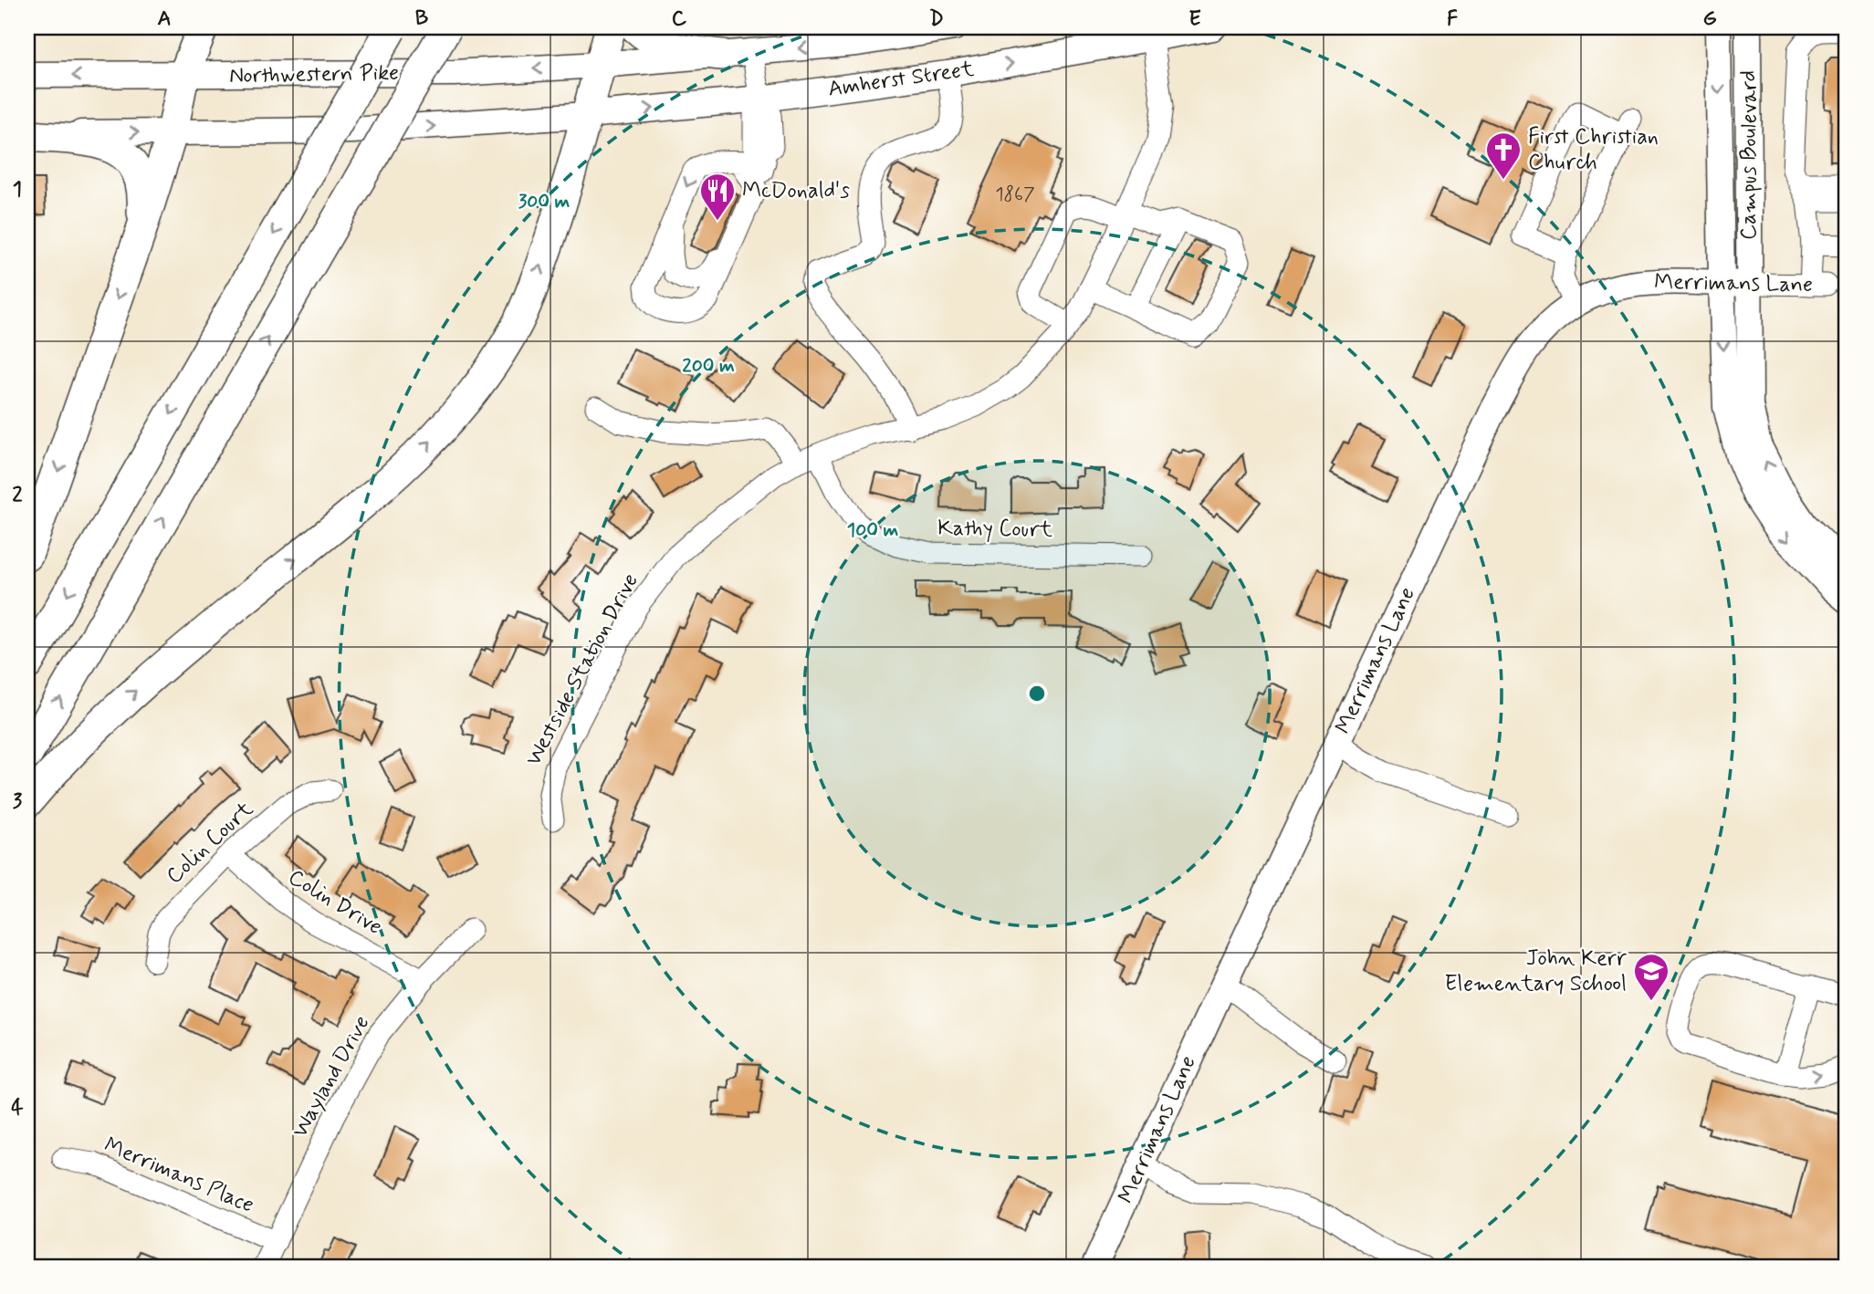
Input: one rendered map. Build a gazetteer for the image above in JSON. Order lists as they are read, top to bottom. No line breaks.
{"streets":{"main road":["Northwestern Pike","Amherst Street","Campus Boulevard","Merrimans Lane"],"street":["Kathy Court","Westside Station Drive","Colin Court","Colin Drive","Wayland Drive","Merrimans Place"]},"crossings":[["Northwestern Pike","Amherst Street"],["Amherst Street","Westside Station Drive"],["Campus Boulevard","Merrimans Lane"],["Kathy Court","Westside Station Drive"],["Colin Court","Colin Drive"],["Colin Drive","Wayland Drive"],["Wayland Drive","Merrimans Place"]],"places":{"church":["First Christian Church"],"restaurant":["McDonald's"],"school or university":["John Kerr Elementary School"]},"house_numbers":["1867"],"grid":{"columns":["A","B","C","D","E","F","G"],"rows":["1","2","3","4"]},"rings":["300 m","200 m","100 m"]}
